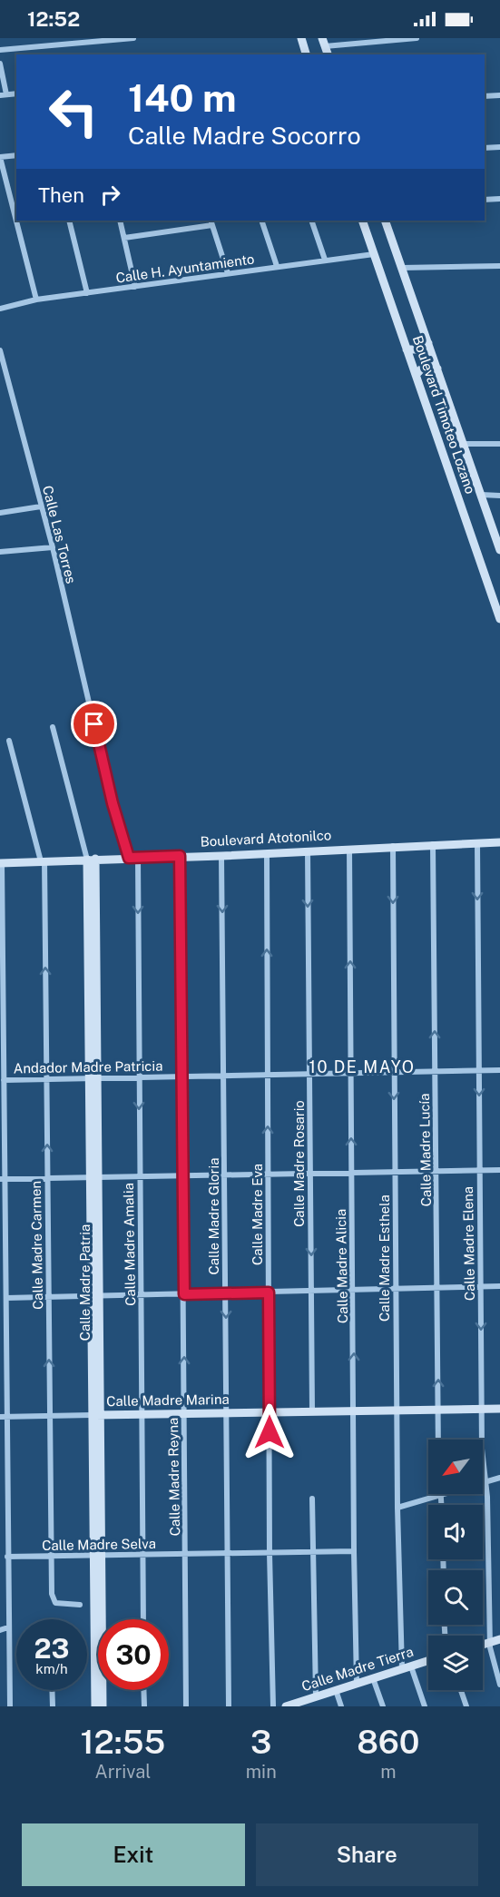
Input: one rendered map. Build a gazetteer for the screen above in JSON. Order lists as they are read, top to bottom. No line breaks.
{"streets":{"street":["Calle H. Ayuntamiento","Boulevard Timoteo Lozano","Calle Las Torres","Boulevard Atotonilco","Andador Madre Patricia","Calle Madre Lucía","Calle Madre Rosario","Calle Madre Eva","Calle Madre Gloria","Calle Madre Elena","Calle Madre Amalia","Calle Madre Carmen","Calle Madre Esthela","Calle Madre Alicia","Calle Madre Patria","Calle Madre Marina","Calle Madre Reyna","Calle Madre Selva","Calle Madre Tierra"]},"crossings":[["Calle H. Ayuntamiento","Boulevard Timoteo Lozano"],["Calle Las Torres","Calle Madre Amalia"],["Boulevard Atotonilco","Calle Madre Lucía"],["Boulevard Atotonilco","Calle Madre Rosario"],["Boulevard Atotonilco","Calle Madre Eva"],["Boulevard Atotonilco","Calle Madre Gloria"],["Boulevard Atotonilco","Calle Madre Elena"],["Boulevard Atotonilco","Calle Madre Amalia"],["Boulevard Atotonilco","Calle Madre Carmen"],["Boulevard Atotonilco","Calle Madre Esthela"],["Boulevard Atotonilco","Calle Madre Alicia"],["Boulevard Atotonilco","Calle Madre Patria"],["Boulevard Atotonilco","Calle Madre Reyna"],["Andador Madre Patricia","Calle Madre Lucía"],["Andador Madre Patricia","Calle Madre Rosario"],["Andador Madre Patricia","Calle Madre Eva"],["Andador Madre Patricia","Calle Madre Gloria"],["Andador Madre Patricia","Calle Madre Elena"],["Andador Madre Patricia","Calle Madre Amalia"],["Andador Madre Patricia","Calle Madre Carmen"],["Andador Madre Patricia","Calle Madre Esthela"],["Andador Madre Patricia","Calle Madre Alicia"],["Andador Madre Patricia","Calle Madre Patria"],["Andador Madre Patricia","Calle Madre Reyna"],["Calle Madre Lucía","Calle Madre Marina"],["Calle Madre Rosario","Calle Madre Marina"],["Calle Madre Eva","Calle Madre Marina"],["Calle Madre Eva","Calle Madre Selva"],["Calle Madre Gloria","Calle Madre Marina"],["Calle Madre Gloria","Calle Madre Selva"],["Calle Madre Elena","Calle Madre Marina"],["Calle Madre Amalia","Calle Madre Marina"],["Calle Madre Amalia","Calle Madre Selva"],["Calle Madre Carmen","Calle Madre Marina"],["Calle Madre Carmen","Calle Madre Selva"],["Calle Madre Esthela","Calle Madre Marina"],["Calle Madre Esthela","Calle Madre Tierra"],["Calle Madre Alicia","Calle Madre Marina"],["Calle Madre Alicia","Calle Madre Selva"],["Calle Madre Alicia","Calle Madre Tierra"],["Calle Madre Patria","Calle Madre Marina"],["Calle Madre Patria","Calle Madre Selva"],["Calle Madre Marina","Calle Madre Reyna"],["Calle Madre Reyna","Calle Madre Selva"]],"one_way":["Calle Madre Lucía","Calle Madre Rosario","Calle Madre Eva","Calle Madre Gloria","Calle Madre Elena","Calle Madre Amalia","Calle Madre Esthela","Calle Madre Alicia"],"districts":["10 DE MAYO"],"north":"bottom left","page":{"status":"12:52","turn":["140 m","Calle Madre Socorro"],"then":"Then","speed":"23 km/h","limit":"30","eta":["12:55","Arrival","3","min","860","m"],"buttons":["Exit","Share"]}}
